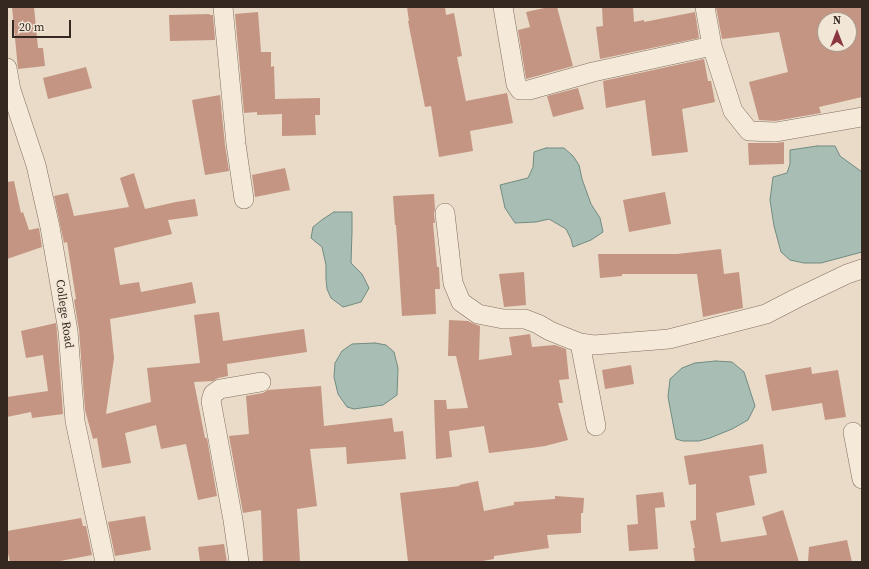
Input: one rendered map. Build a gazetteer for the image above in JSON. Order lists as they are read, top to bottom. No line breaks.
{"streets":{"street":["College Road"]},"scale_bar":"20 m","north":"top"}
